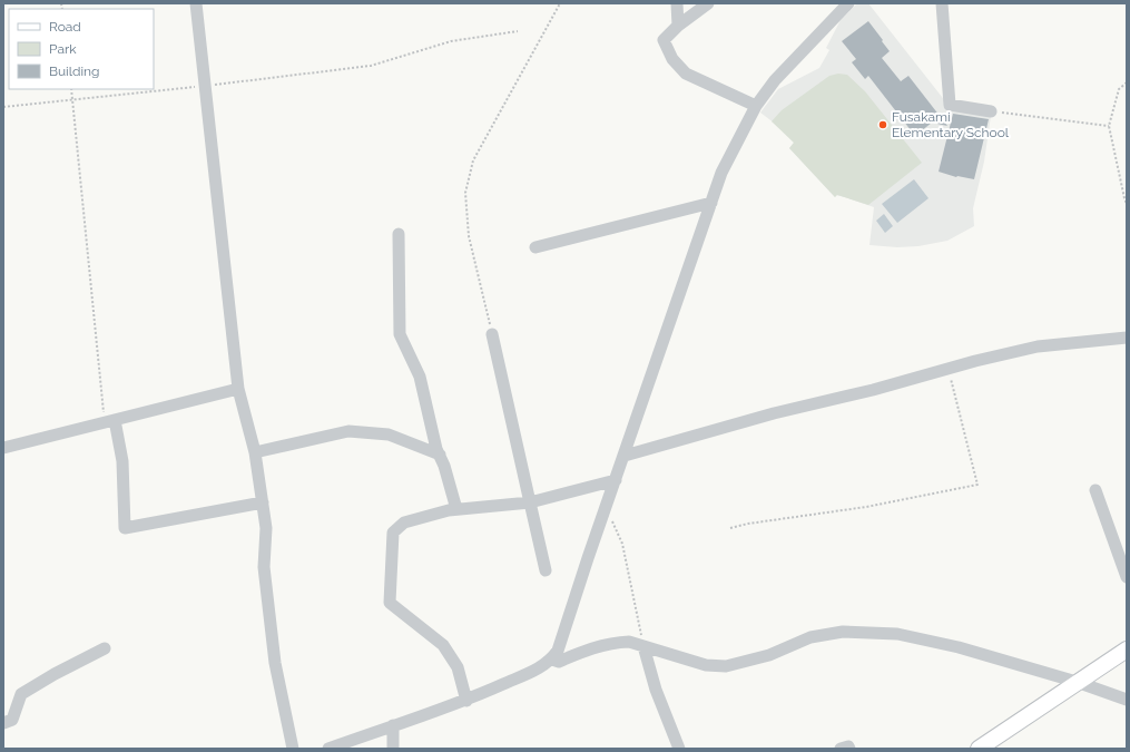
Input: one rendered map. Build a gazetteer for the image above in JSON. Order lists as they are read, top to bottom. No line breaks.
{"places":["Fusakami Elementary School"],"legend":["Road","Park","Building"]}
